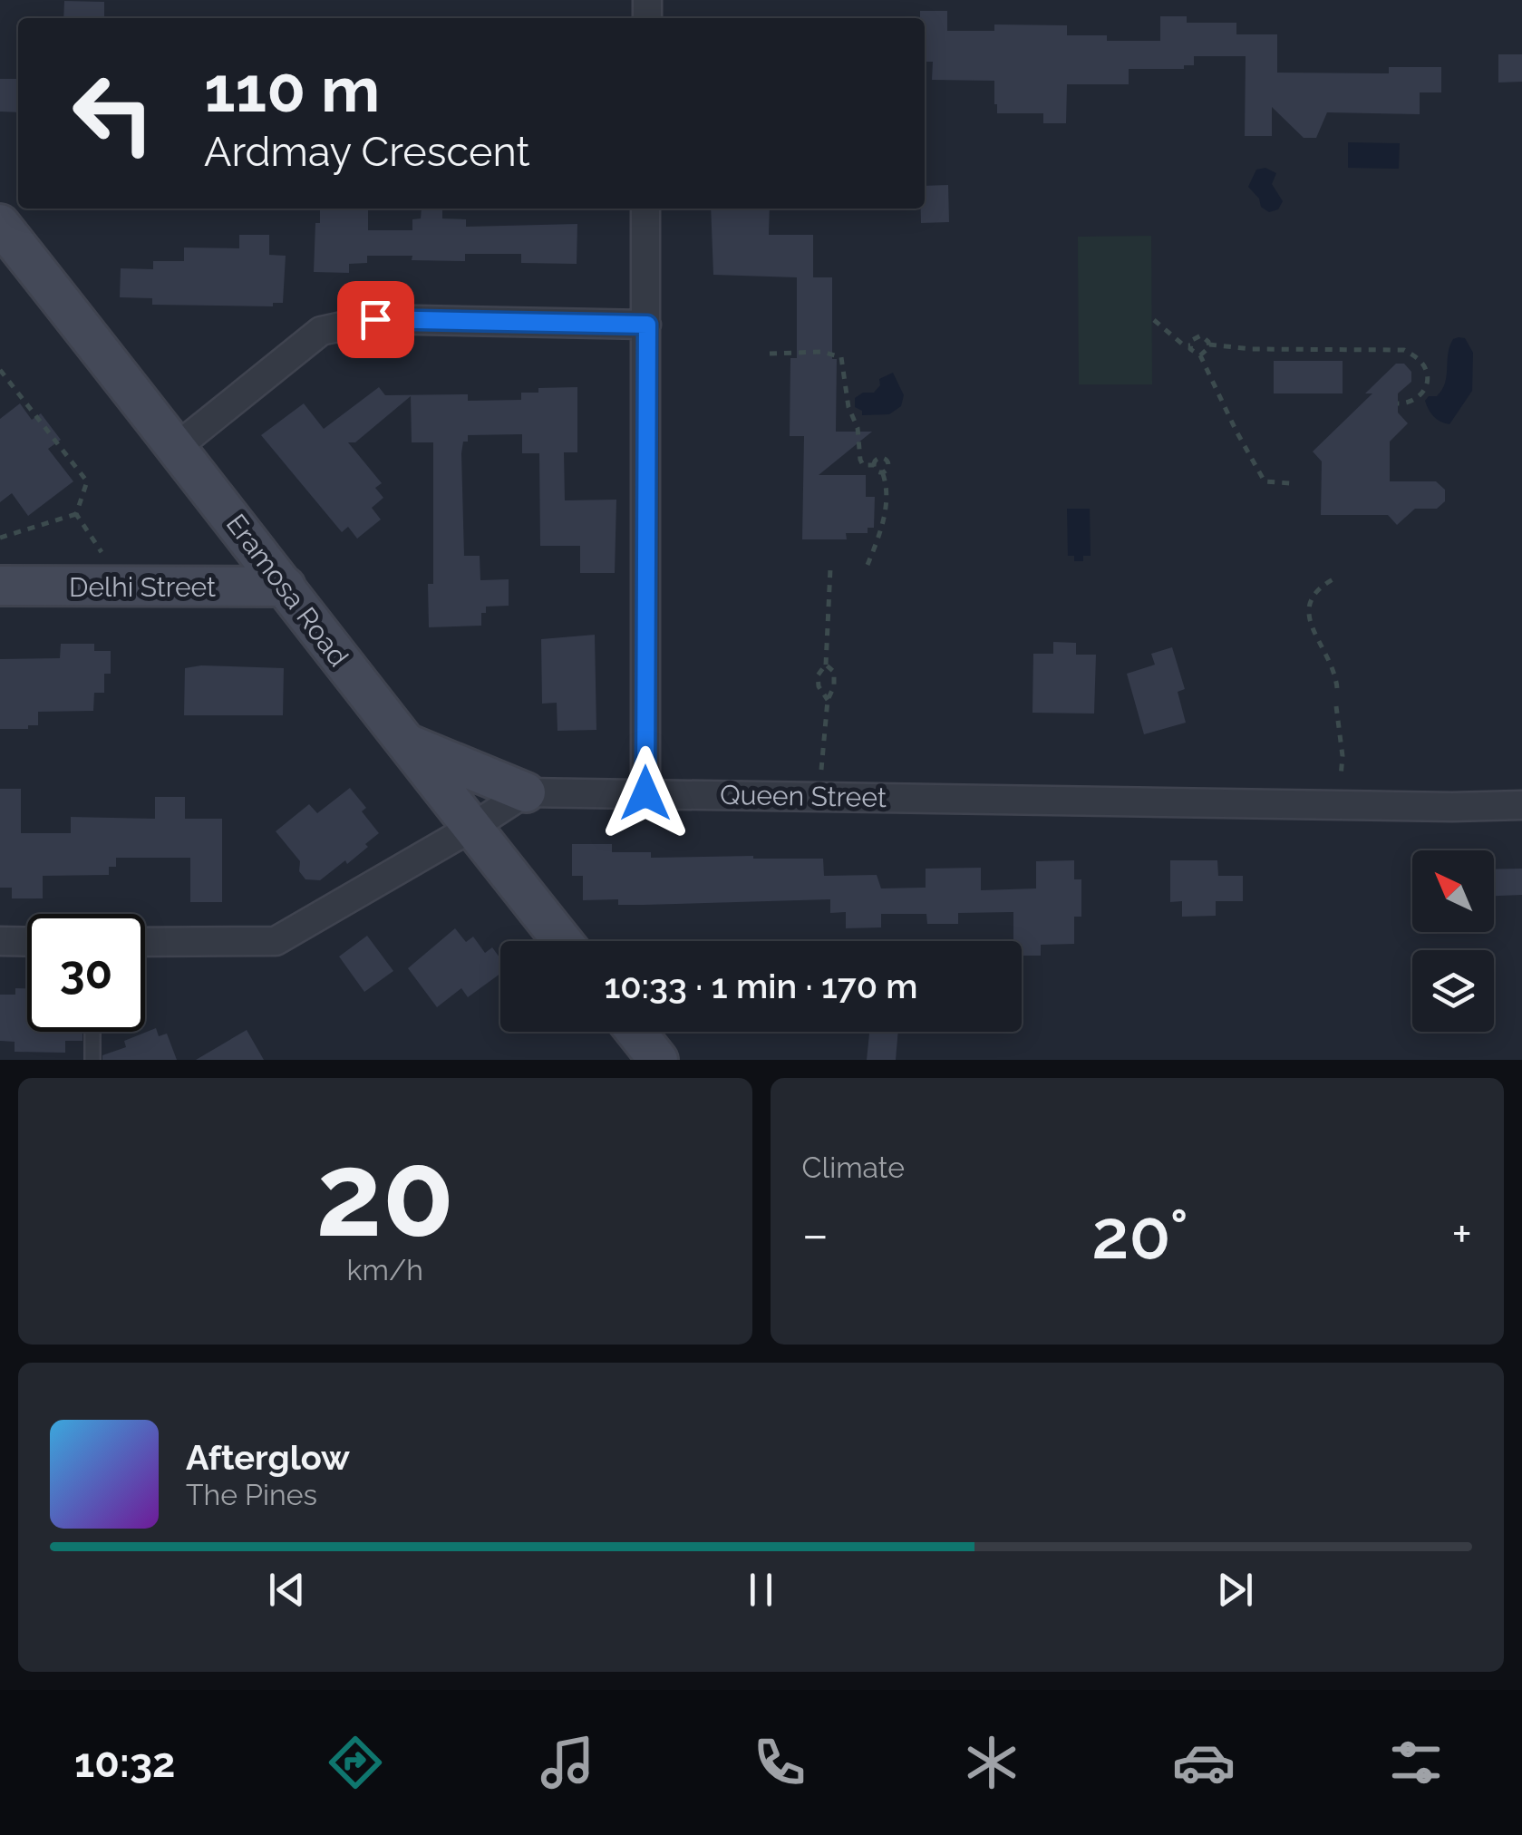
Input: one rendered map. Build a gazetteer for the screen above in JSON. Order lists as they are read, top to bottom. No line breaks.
{"streets":{"main road":["Delhi Street","Eramosa Road"],"street":["Queen Street"]},"crossings":[["Delhi Street","Eramosa Road"]],"north":"top left","page":{"turn":["110 m","Ardmay Crescent"],"limit":"30","trip":"10:33 · 1 min · 170 m","tile":[["20","km/h"],"Climate"],"heat":["−","20°","+"],"song":["Afterglow","The Pines"],"tabs":"10:32"}}
